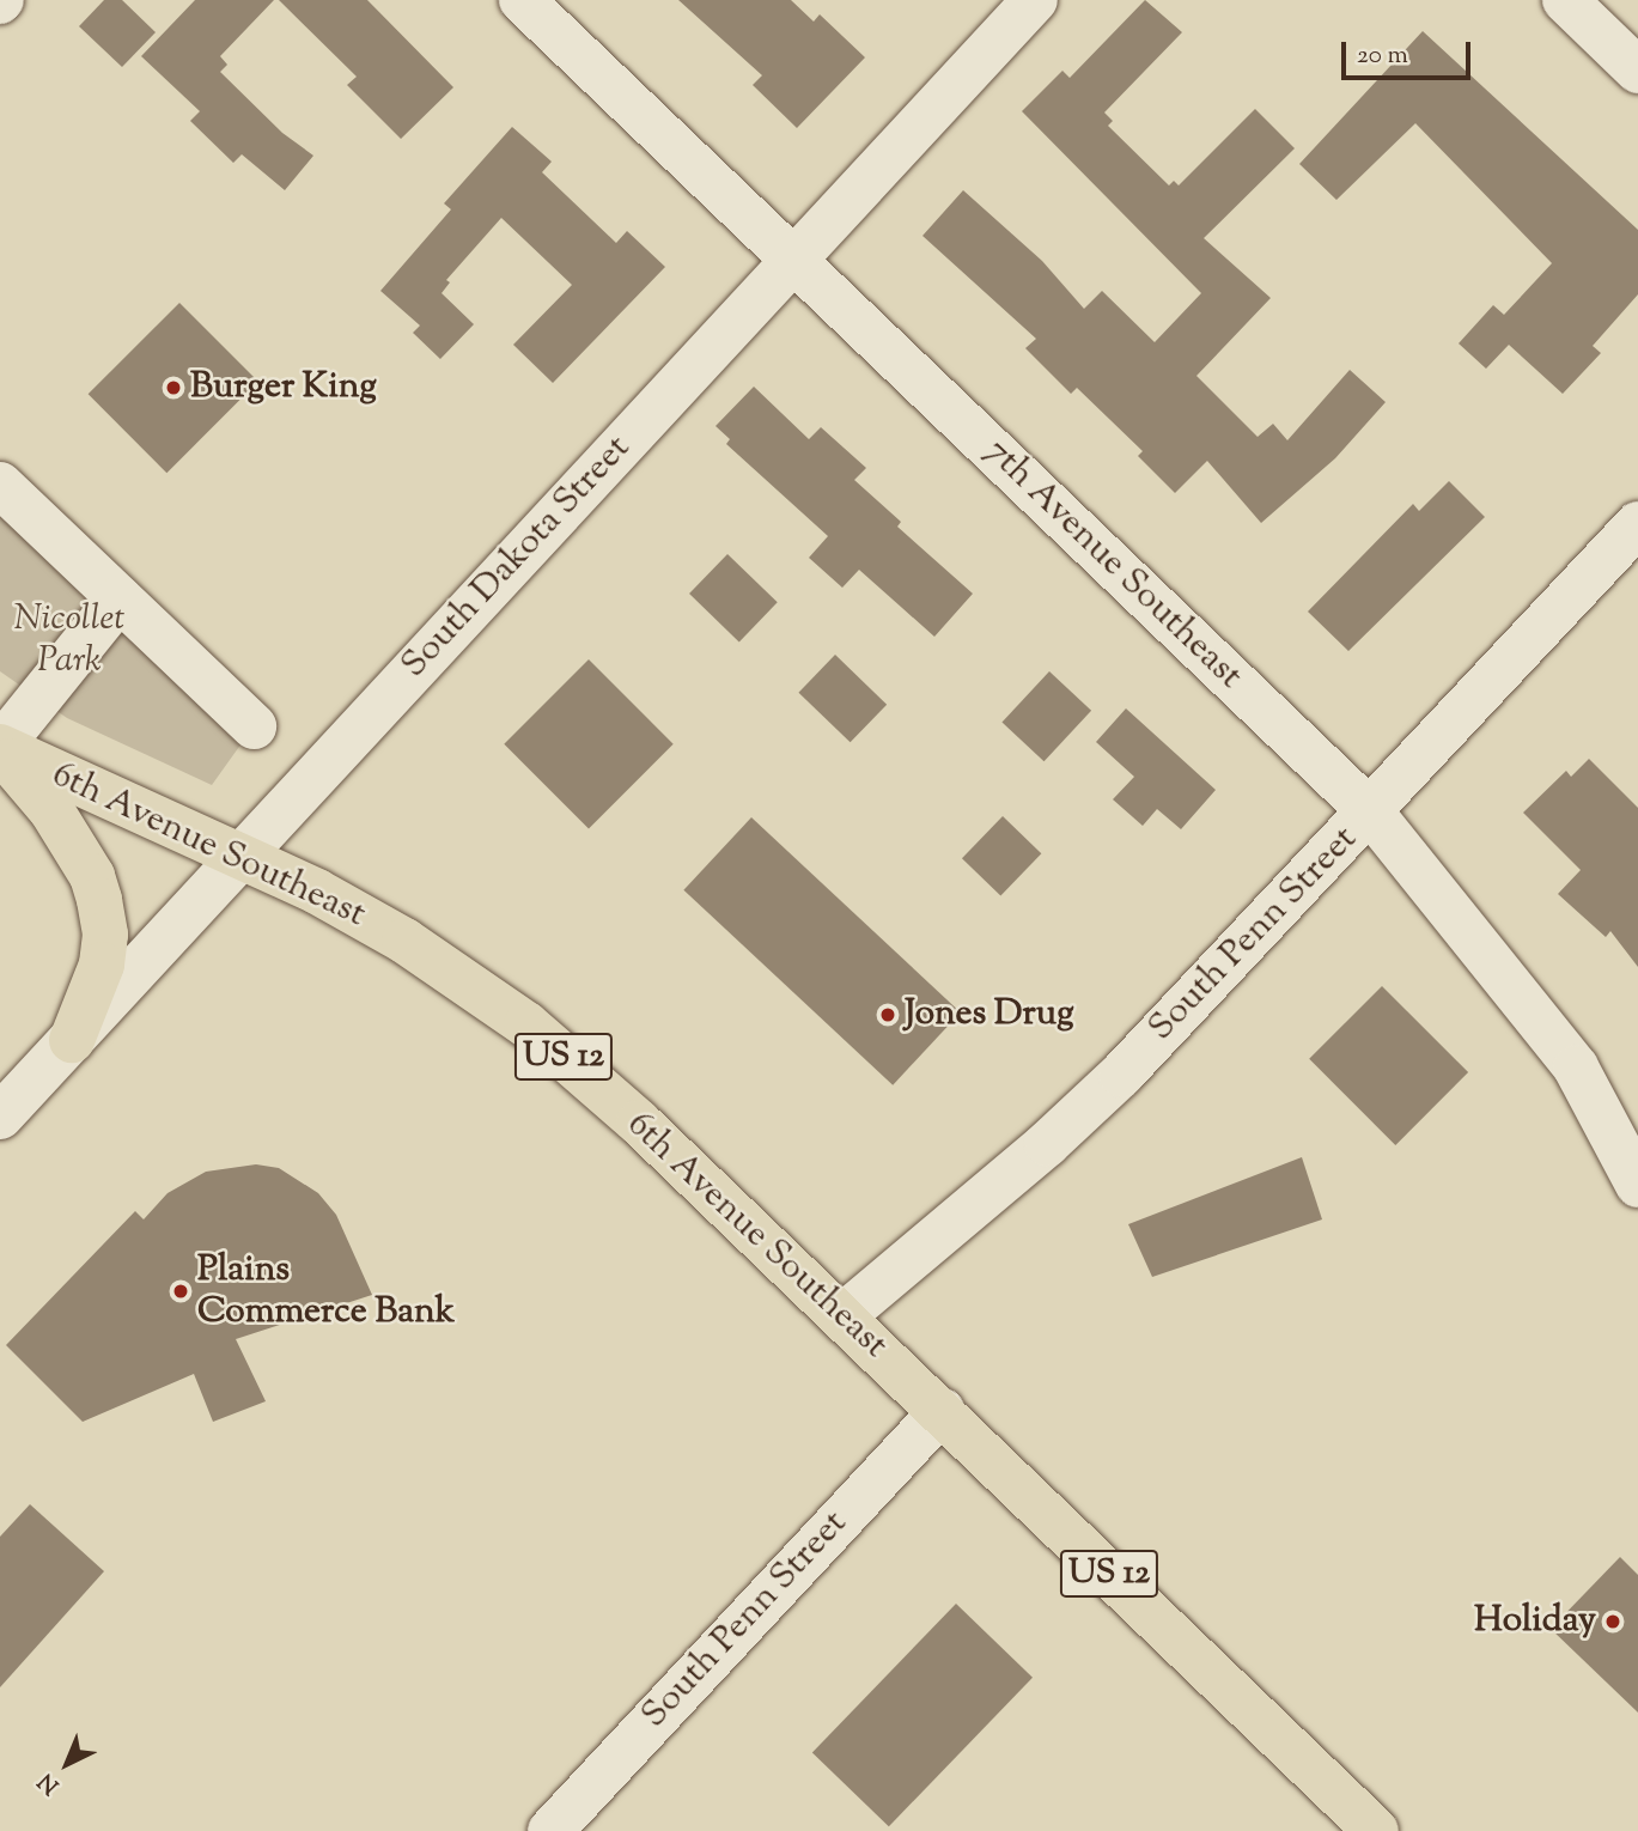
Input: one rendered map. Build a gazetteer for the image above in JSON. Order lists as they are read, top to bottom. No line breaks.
{"streets":{"highway":["6th Avenue Southeast","US 12"],"street":["South Dakota Street","7th Avenue Southeast","South Penn Street"]},"crossings":[["South Dakota Street","7th Avenue Southeast"],["South Dakota Street","6th Avenue Southeast"],["7th Avenue Southeast","South Penn Street"],["6th Avenue Southeast","South Penn Street"]],"parks":["Nicollet Park"],"places":["Burger King","Jones Drug","Plains Commerce Bank","Holiday"],"scale_bar":"20 m","north":"bottom left"}
